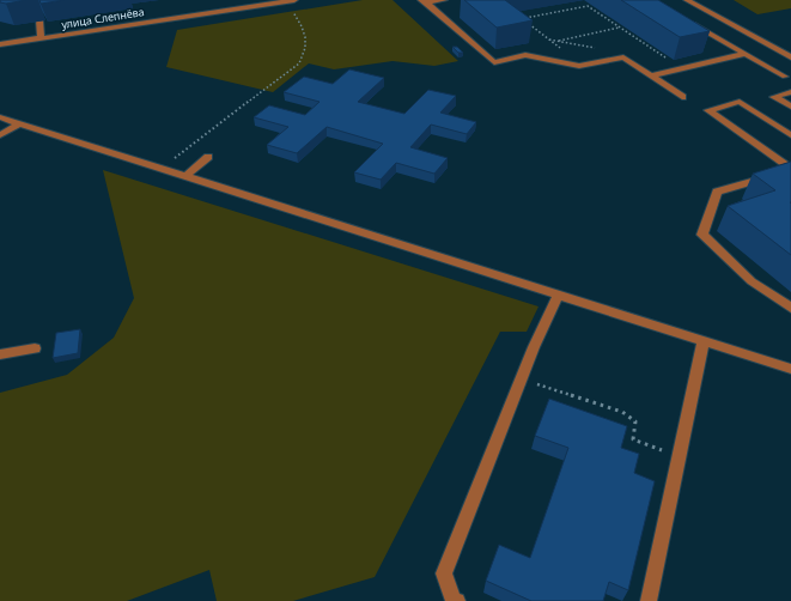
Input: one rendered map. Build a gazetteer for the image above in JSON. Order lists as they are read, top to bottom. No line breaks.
{"streets":{"street":["улица Слепнёва"]}}
